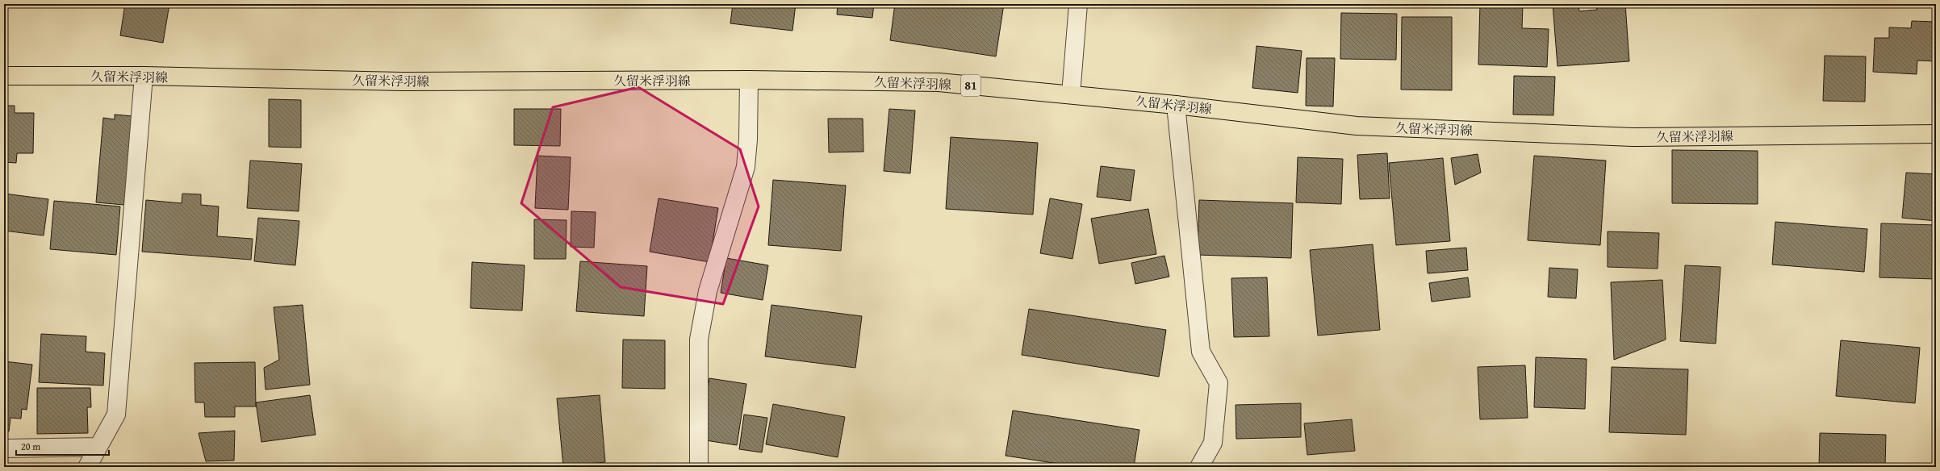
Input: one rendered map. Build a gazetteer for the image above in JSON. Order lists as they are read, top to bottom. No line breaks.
{"streets":{"main road":["久留米浮羽線","81"]},"scale_bar":"20 m"}
